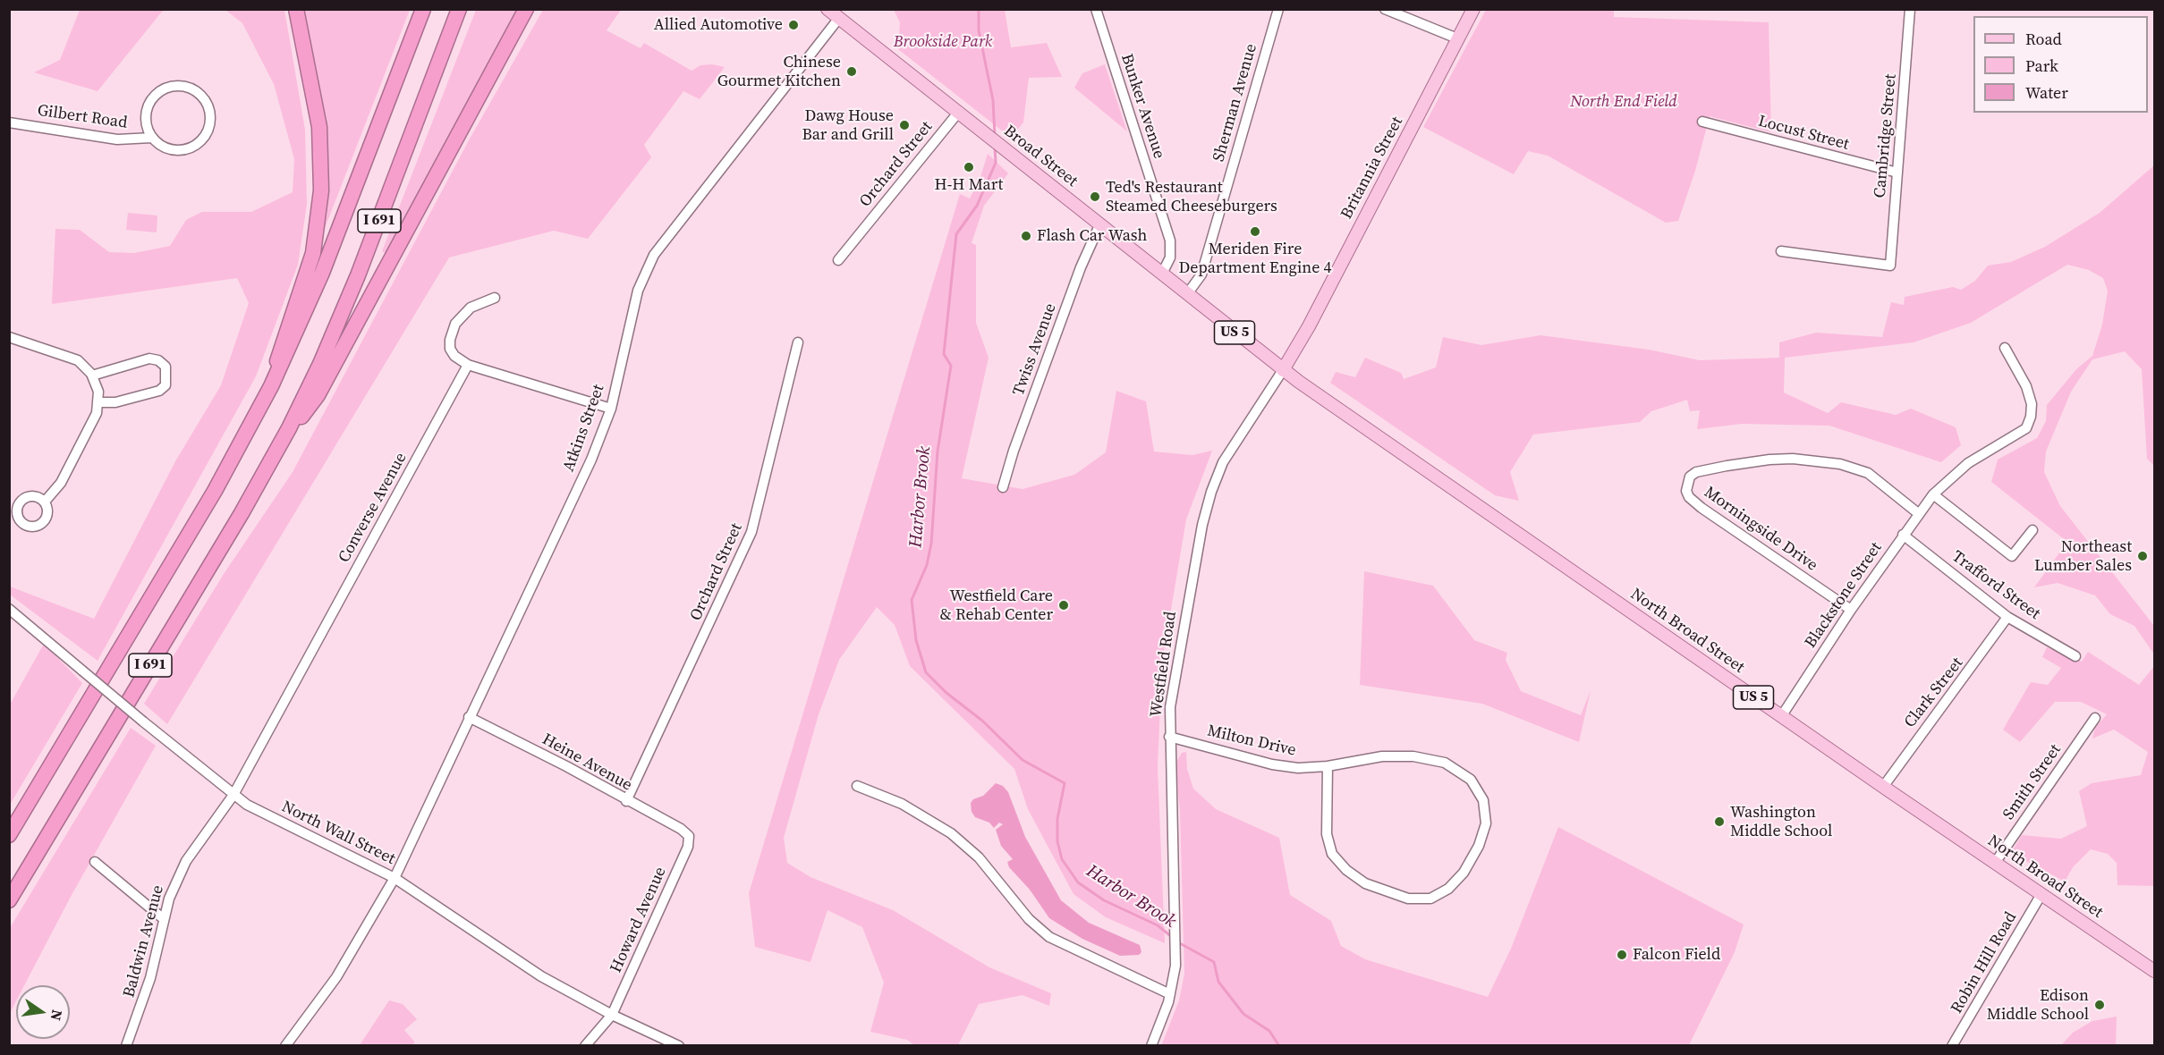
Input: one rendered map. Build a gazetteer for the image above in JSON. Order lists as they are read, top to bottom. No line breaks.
{"streets":{"highway":["I 691"],"main road":["Broad Street","Britannia Street","US 5","North Broad Street"],"street":["Sherman Avenue","Bunker Avenue","Gilbert Road","Locust Street","Cambridge Street","Orchard Street","Twiss Avenue","Atkins Street","Converse Avenue","Morningside Drive","Trafford Street","Blackstone Street","Westfield Road","Clark Street","Milton Drive","Heine Avenue","Smith Street","North Wall Street","Howard Avenue","Baldwin Avenue","Robin Hill Road"]},"crossings":[["Sherman Avenue","Broad Street"],["Bunker Avenue","Broad Street"],["Locust Street","Cambridge Street"],["Broad Street","Orchard Street"],["Broad Street","Britannia Street"],["Broad Street","Twiss Avenue"],["Broad Street","Atkins Street"],["Broad Street","North Broad Street"],["Broad Street","Westfield Road"],["Orchard Street","Heine Avenue"],["Britannia Street","North Broad Street"],["Britannia Street","Westfield Road"],["Atkins Street","Heine Avenue"],["Atkins Street","North Wall Street"],["Converse Avenue","North Wall Street"],["Converse Avenue","Baldwin Avenue"],["Morningside Drive","Blackstone Street"],["Trafford Street","Blackstone Street"],["Trafford Street","Clark Street"],["Blackstone Street","North Broad Street"],["North Broad Street","Westfield Road"],["North Broad Street","Clark Street"],["North Broad Street","Smith Street"],["North Broad Street","Robin Hill Road"],["Westfield Road","Milton Drive"],["Heine Avenue","Howard Avenue"],["North Wall Street","Howard Avenue"],["North Wall Street","Baldwin Avenue"]],"water":["Harbor Brook"],"parks":["Brookside Park","North End Field"],"places":["Allied Automotive","Chinese Gourmet Kitchen","Dawg House Bar and Grill","H-H Mart","Ted's Restaurant Steamed Cheeseburgers","Meriden Fire Department Engine 4","Flash Car Wash","Northeast Lumber Sales","Westfield Care & Rehab Center","Washington Middle School","Falcon Field","Edison Middle School"],"legend":["Road","Park","Water"],"north":"right"}
